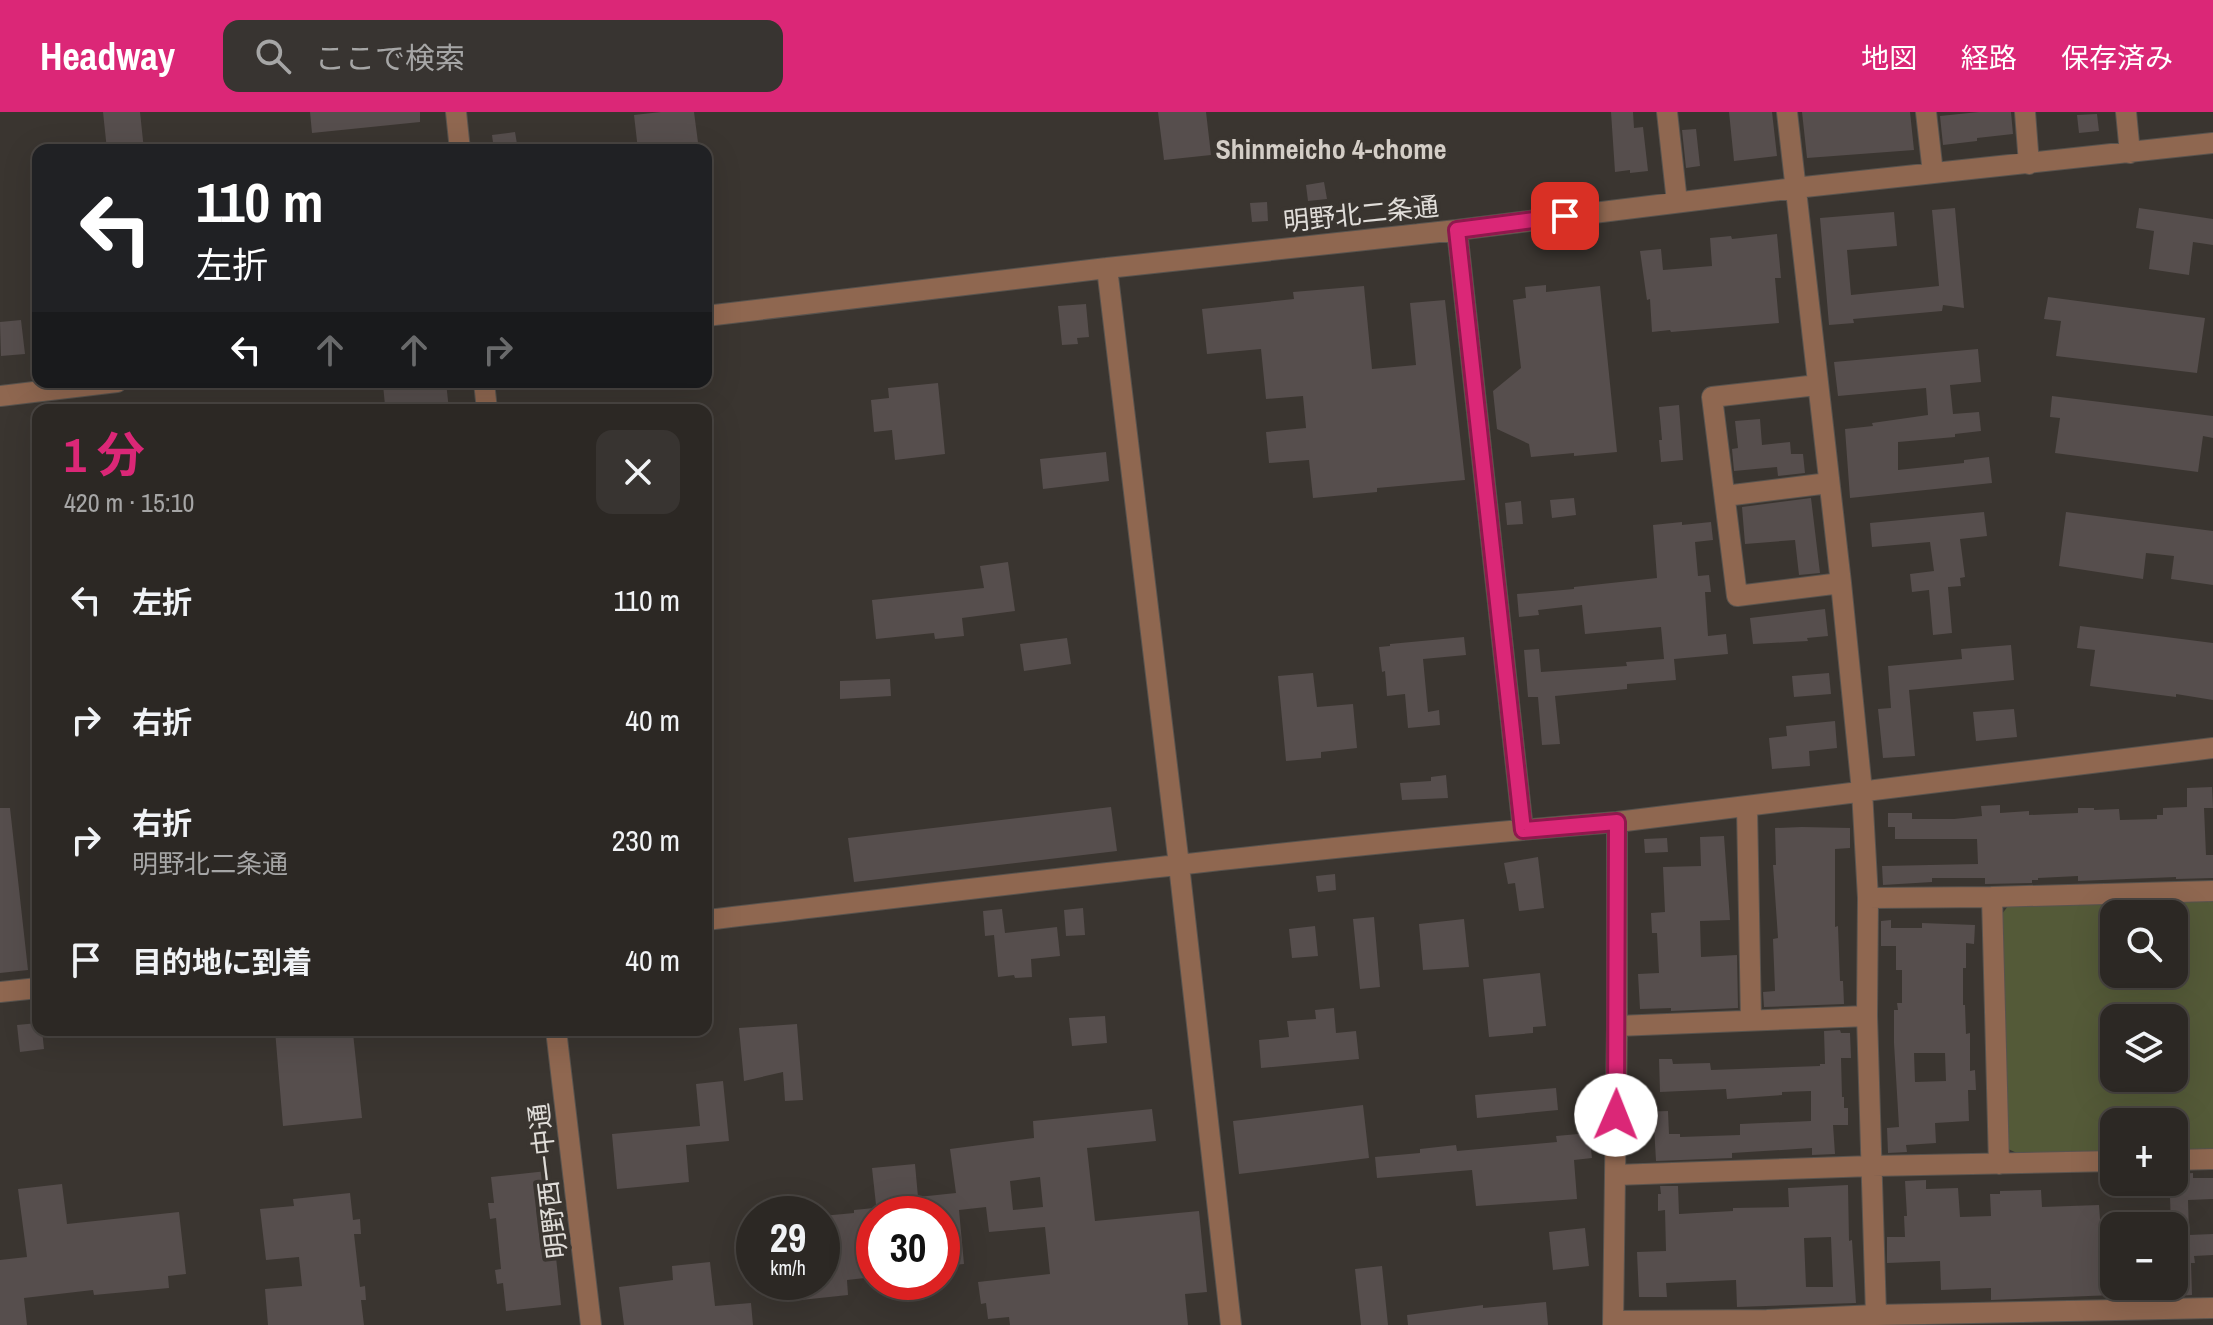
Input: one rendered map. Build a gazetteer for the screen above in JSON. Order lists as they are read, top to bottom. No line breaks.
{"streets":{"street":["明野北二条通","明野西一中通"]},"districts":["Shinmeicho 4-chome"],"page":{"header":"Headway","search":"ここで検索","nav":["地図","経路","保存済み"],"turn":["110 m","左折"],"heading":["1 分","420 m · 15:10"],"list":[{"name":"左折","value":"110 m"},{"name":"右折","value":"40 m"},{"name":"右折","note":"明野北二条通","value":"230 m"},{"name":"目的地に到着","value":"40 m"}],"map_buttons":["+","−"],"speed":"29 km/h","limit":"30"}}
